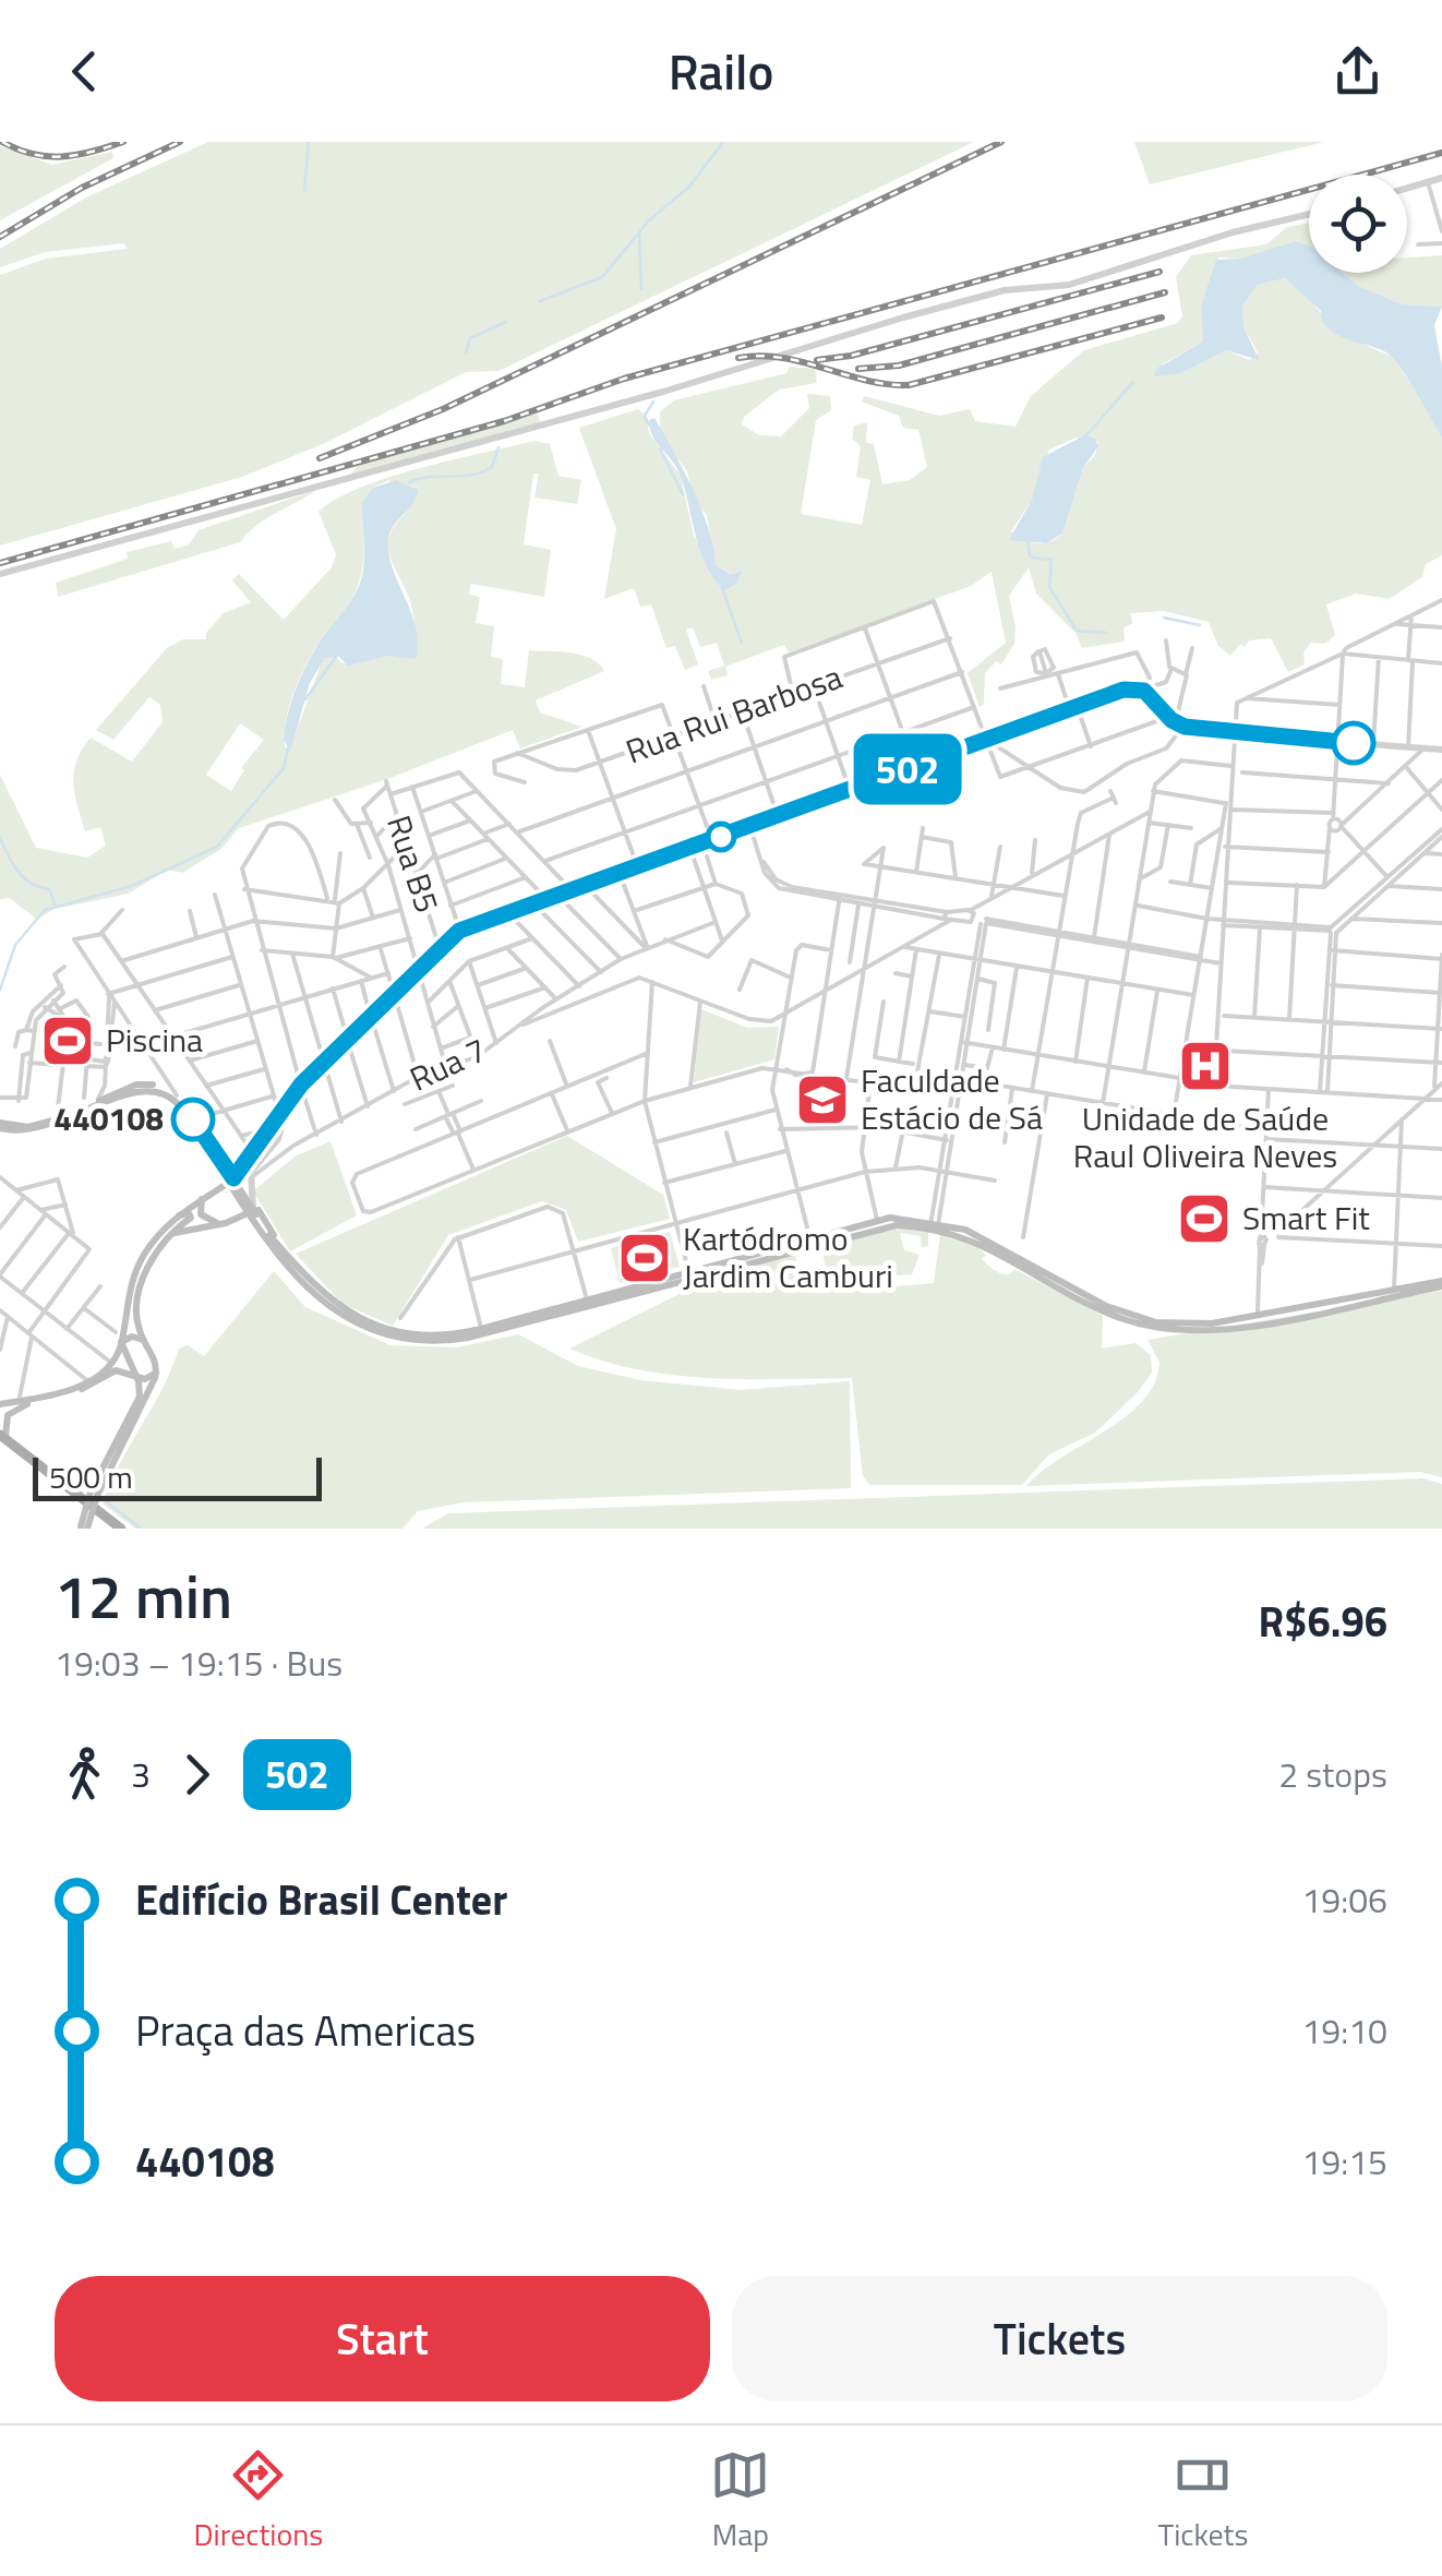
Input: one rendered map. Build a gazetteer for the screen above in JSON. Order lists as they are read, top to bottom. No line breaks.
{"streets":{"street":["Rua Rui Barbosa","Rua B5","Rua 7"]},"places":{"sports":["Piscina","Smart Fit","Kartódromo Jardim Camburi"],"hospital":["Unidade de Saúde Raul Oliveira Neves"],"school or university":["Faculdade Estácio de Sá"],"other":["440108"]},"lines":["bus line 502"],"scale_bar":"500 m","page":{"header":"Railo","on_map":"502","scale":"500 m","heading":["12 min","19:03 – 19:15 · Bus","R$6.96"],"legs":["3","502","2 stops"],"list":[{"name":"Edifício Brasil Center","value":"19:06"},{"name":"Praça das Americas","value":"19:10"},{"name":"440108","value":"19:15"}],"buttons":["Start","Tickets"],"tabs":["Directions","Map","Tickets"]}}
